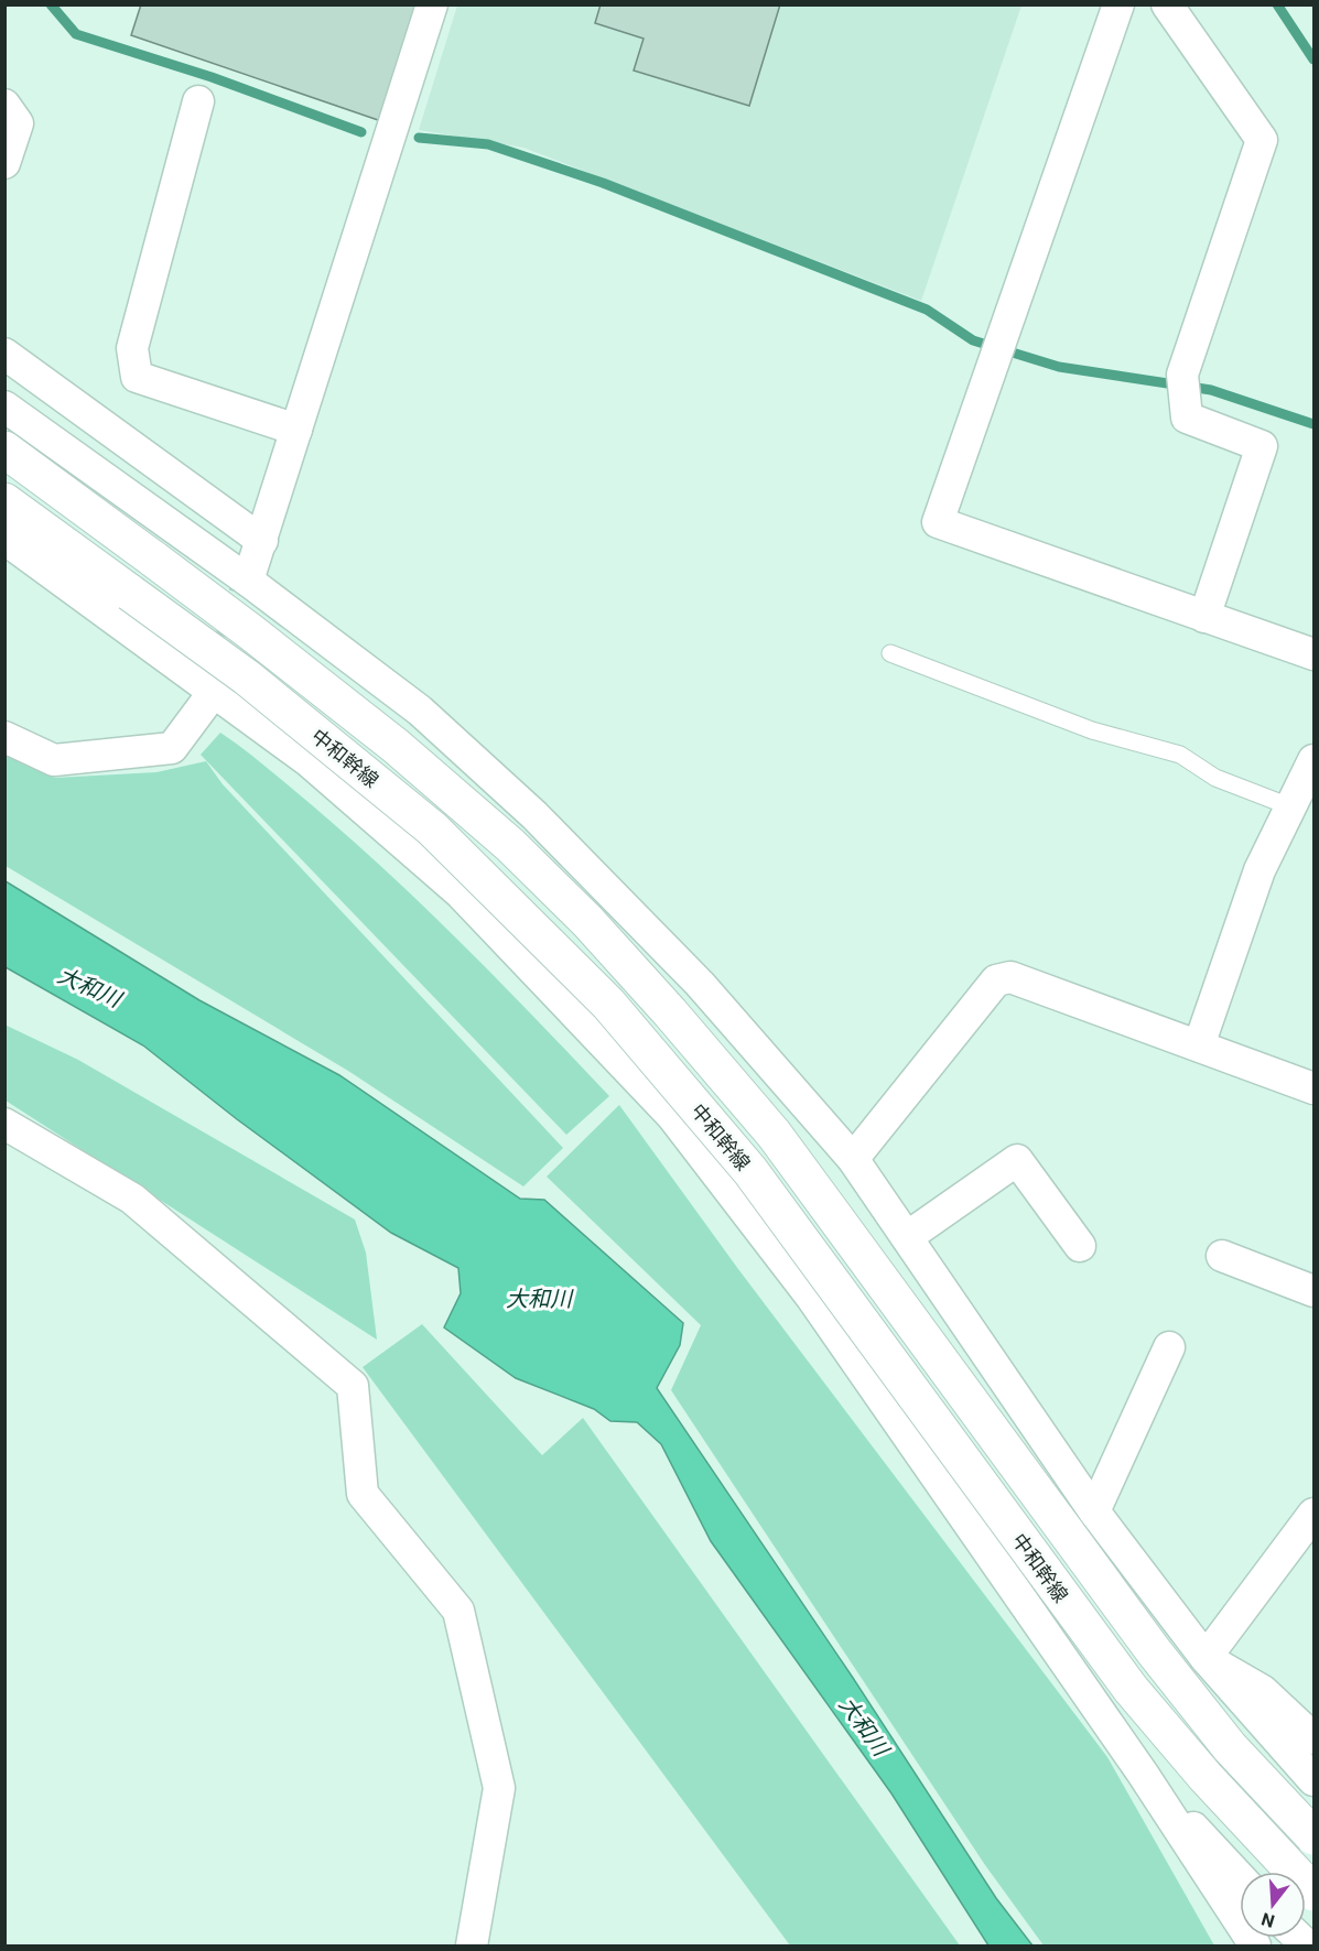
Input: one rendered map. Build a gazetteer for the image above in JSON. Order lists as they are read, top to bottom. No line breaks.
{"streets":{"main road":["中和幹線"]},"water":["大和川"],"north":"bottom"}
